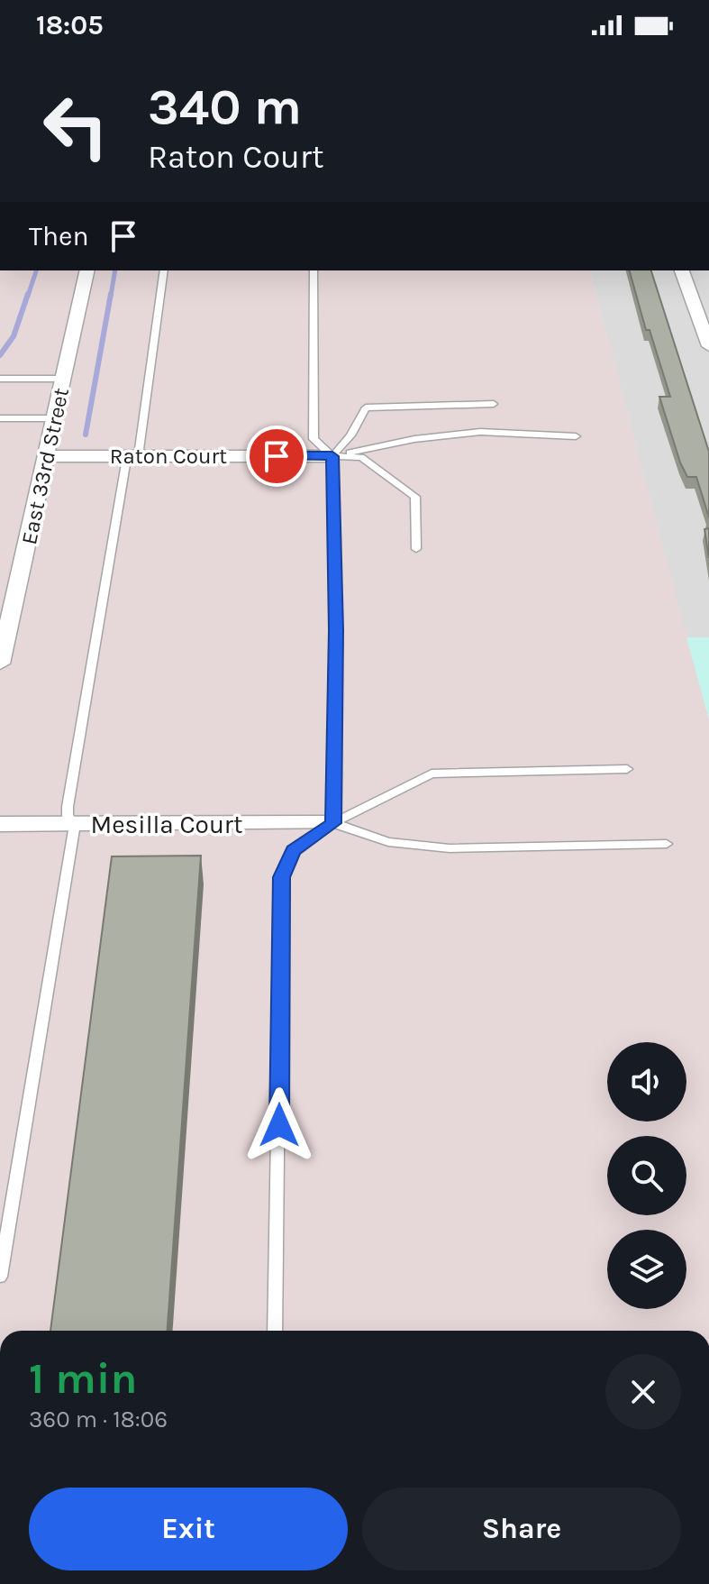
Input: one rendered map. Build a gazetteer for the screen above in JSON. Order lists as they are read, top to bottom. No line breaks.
{"streets":{"street":["Raton Court","East 33rd Street","Mesilla Court"]},"crossings":[["Raton Court","East 33rd Street"]],"page":{"status":"18:05","turn":["340 m","Raton Court"],"then":"Then","heading":["1 min","360 m · 18:06"],"buttons":["Exit","Share"]}}
